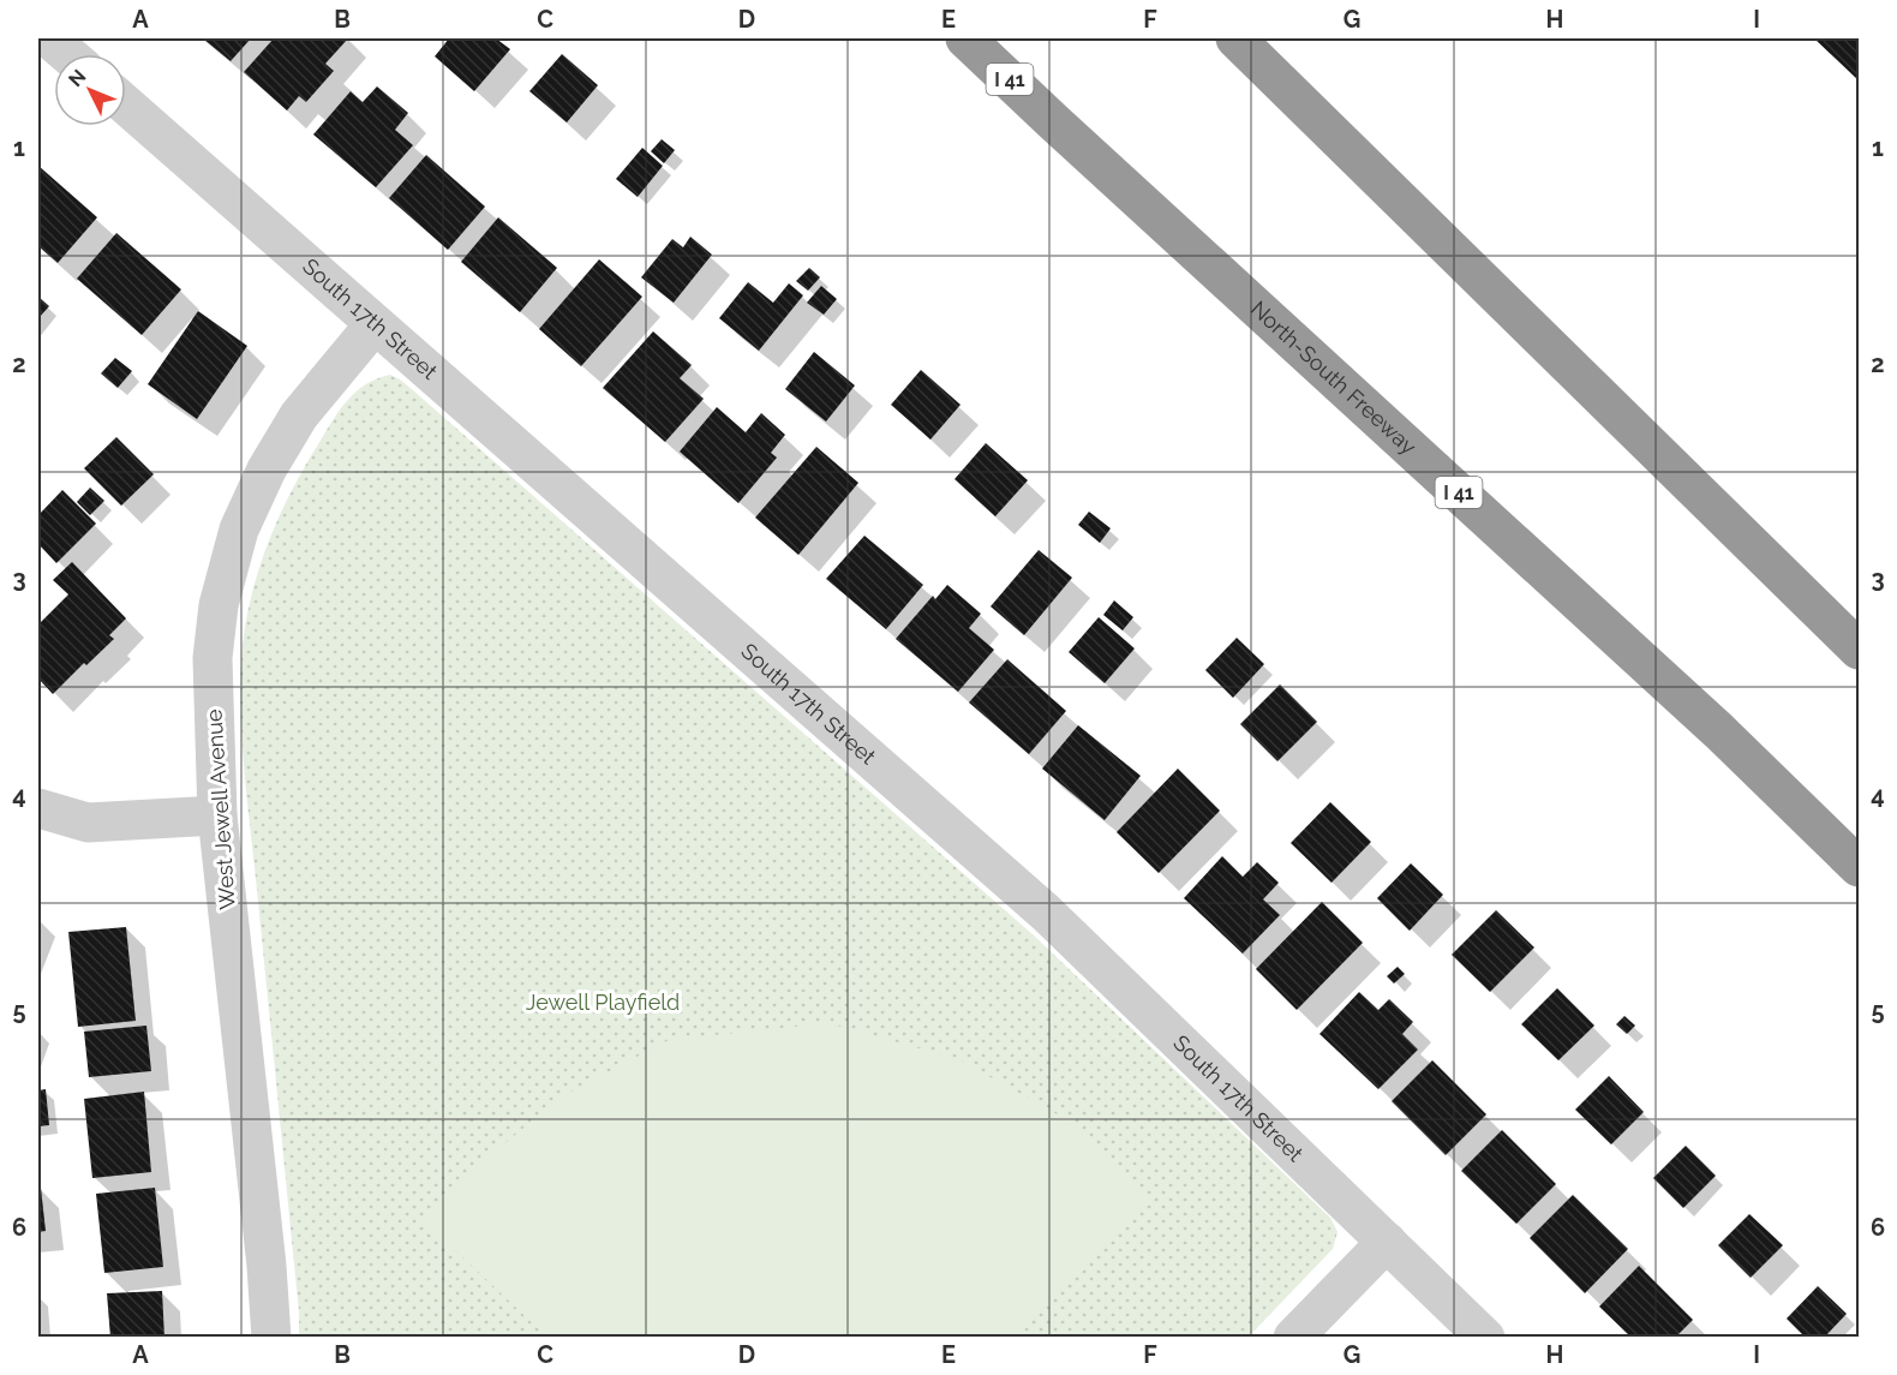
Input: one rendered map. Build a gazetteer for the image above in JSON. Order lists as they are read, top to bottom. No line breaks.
{"streets":{"highway":["I 41","North-South Freeway"],"street":["South 17th Street","West Jewell Avenue"]},"crossings":[["South 17th Street","West Jewell Avenue"]],"parks":["Jewell Playfield"],"north":"top left","grid":{"columns":["A","B","C","D","E","F","G","H","I"],"rows":["1","2","3","4","5","6"]}}
